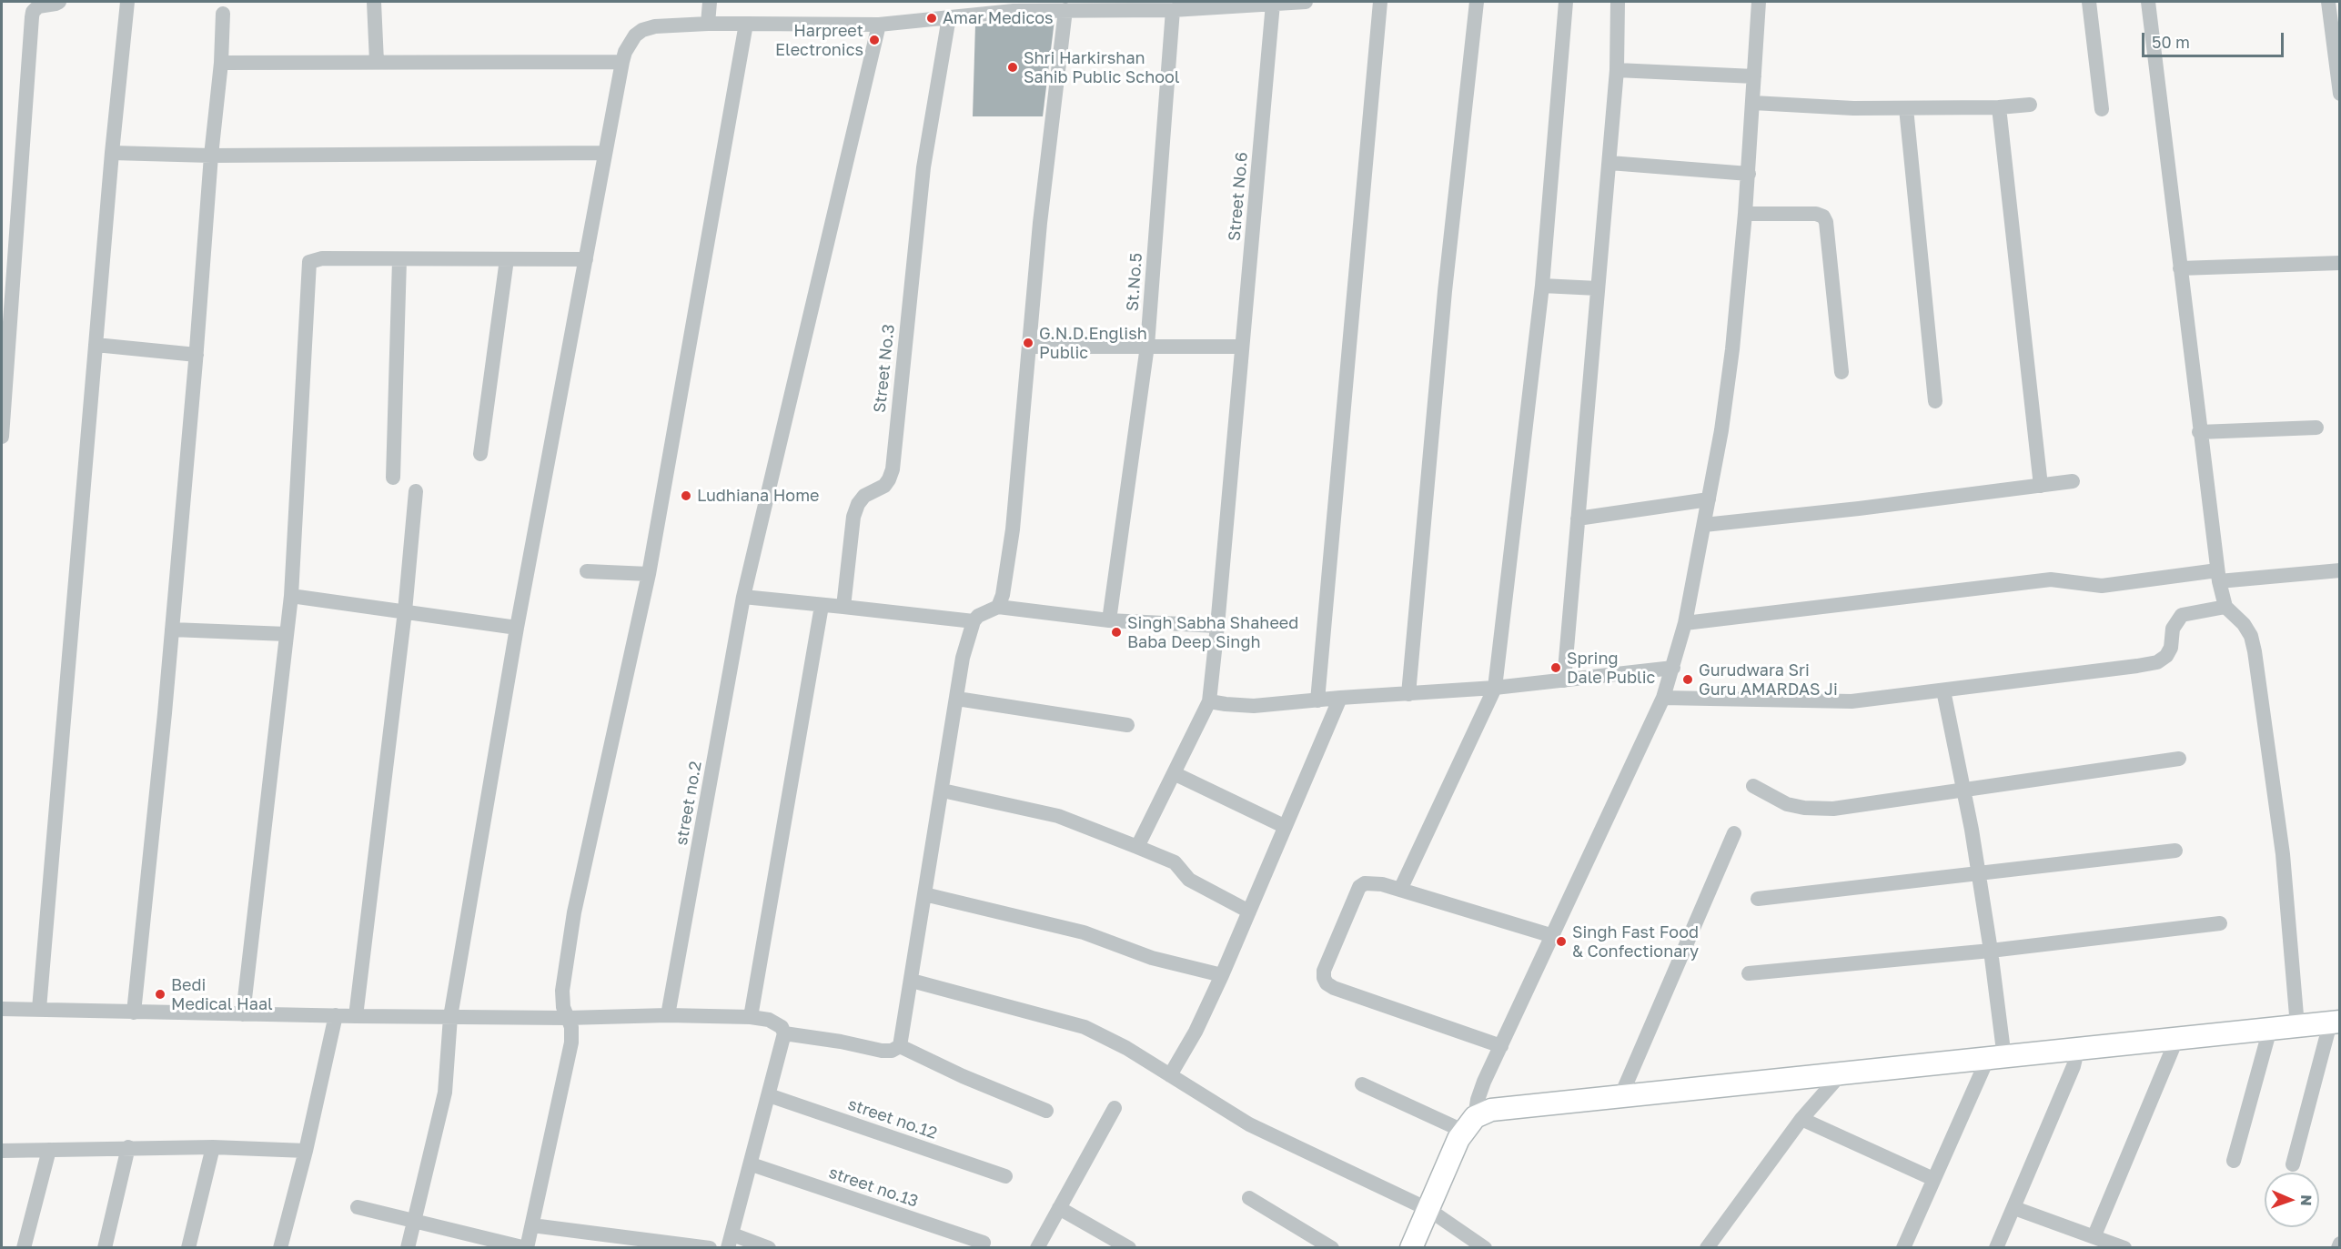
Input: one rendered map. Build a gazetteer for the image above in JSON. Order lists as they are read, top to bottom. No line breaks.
{"streets":{"street":["Street No.6","St.No.5","Street No.3","street no.2","street no.12","street no.13"]},"places":["Amar Medicos","Harpreet Electronics","Shri Harkirshan Sahib Public School","G.N.D.English Public","Ludhiana Home","Singh Sabha Shaheed Baba Deep Singh","Spring Dale Public","Gurudwara Sri Guru AMARDAS Ji","Singh Fast Food & Confectionary","Bedi Medical Haal"],"scale_bar":"50 m","north":"right"}
